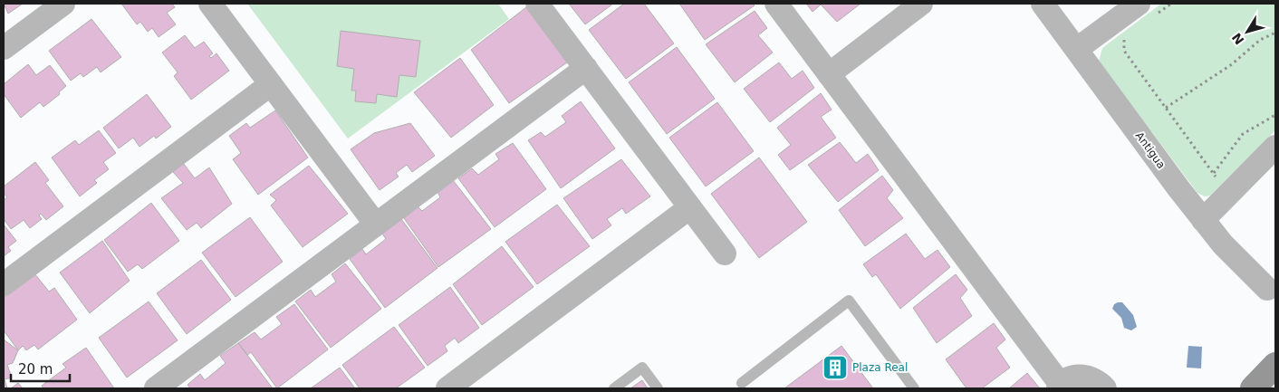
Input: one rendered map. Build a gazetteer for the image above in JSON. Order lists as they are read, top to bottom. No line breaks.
{"streets":{"street":["Antigua"]},"places":{"building":["Plaza Real"]},"scale_bar":"20 m","north":"bottom left"}
